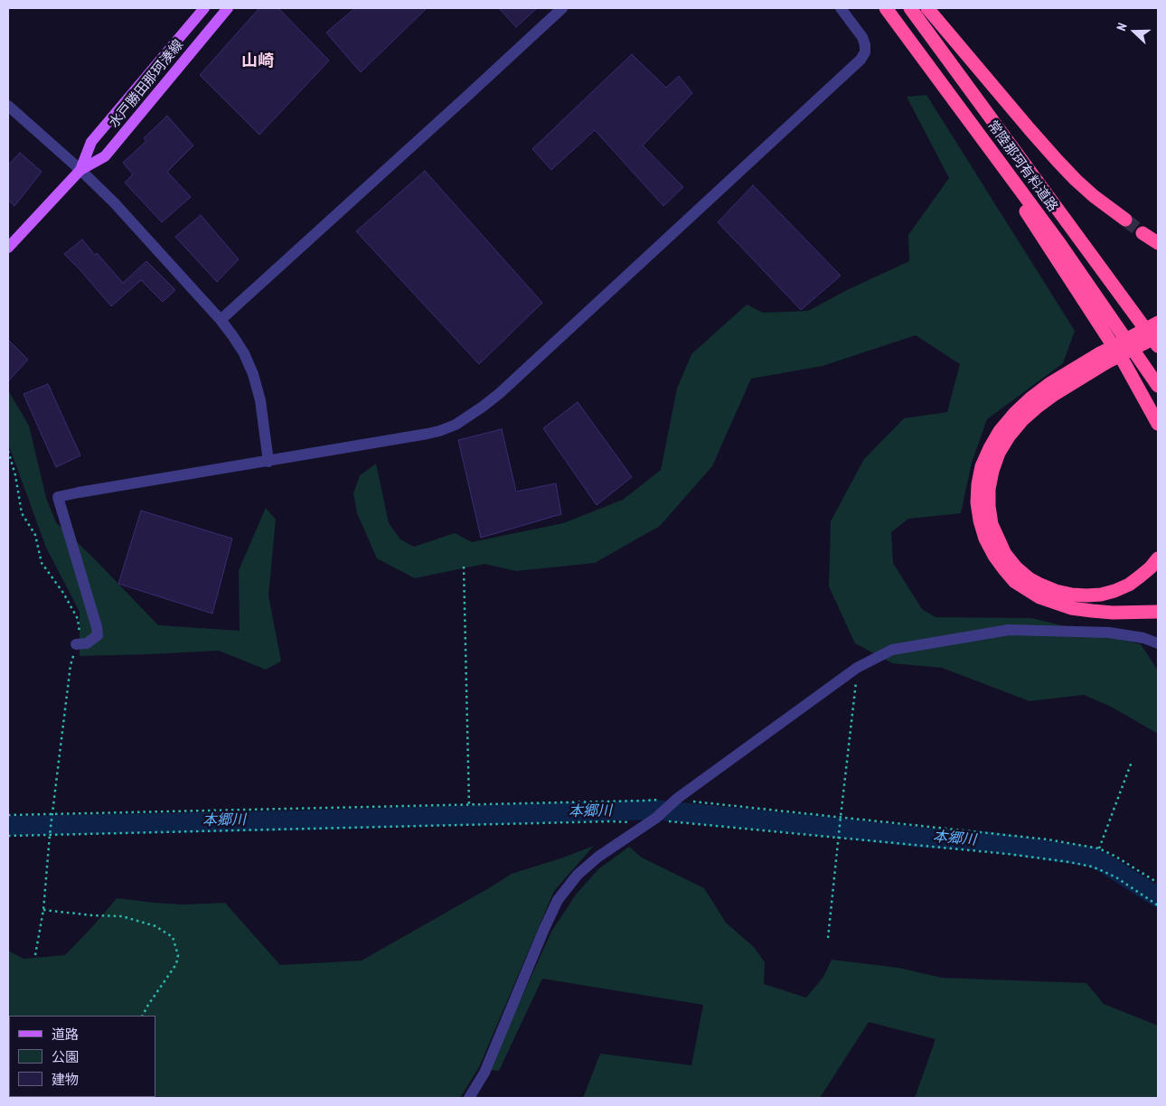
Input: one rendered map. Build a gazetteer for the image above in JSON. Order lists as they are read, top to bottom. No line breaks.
{"streets":{"highway":["常陸那珂有料道路"],"main road":["水戸勝田那珂湊線"]},"districts":["山崎"],"water":["本郷川"],"legend":["道路","公園","建物"],"north":"left"}
